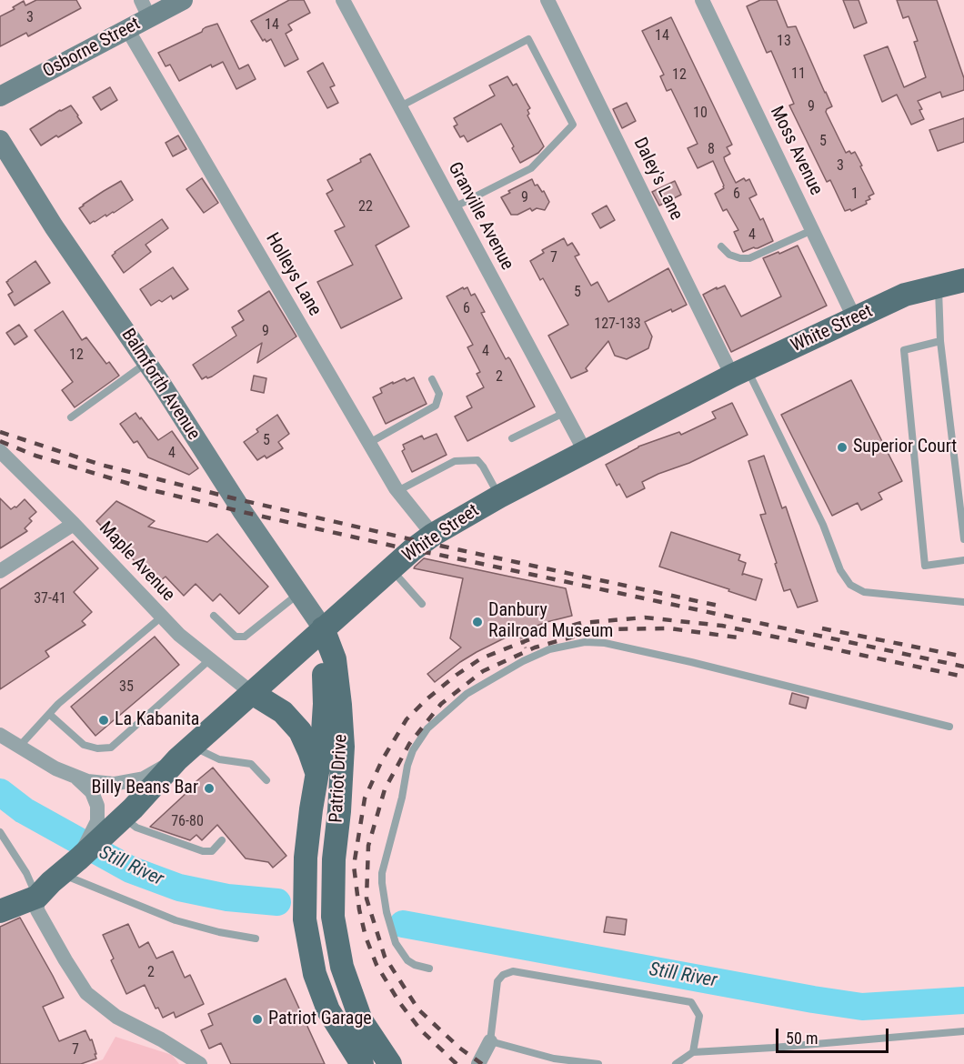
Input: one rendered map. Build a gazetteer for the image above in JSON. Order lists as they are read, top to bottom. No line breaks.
{"streets":{"main road":["White Street","Patriot Drive"],"street":["Osborne Street","Moss Avenue","Daley's Lane","Granville Avenue","Holleys Lane","Balmforth Avenue","Maple Avenue"]},"crossings":[["Osborne Street","Holleys Lane"],["Moss Avenue","White Street"],["Daley's Lane","White Street"],["Granville Avenue","White Street"],["Holleys Lane","White Street"],["White Street","Balmforth Avenue"],["White Street","Maple Avenue"],["White Street","Patriot Drive"],["Balmforth Avenue","Patriot Drive"],["Maple Avenue","Patriot Drive"]],"water":["Still River"],"places":["Superior Court","Danbury Railroad Museum","La Kabanita","Billy Beans Bar","Patriot Garage"],"house_numbers":["3","14","14","13","11","12","9","10","5","8","3","6","1","9","22","4","7","5","6","127-133","9","4","12","2","5","4","37-41","35","76-80","2","7"],"scale_bar":"50 m"}
